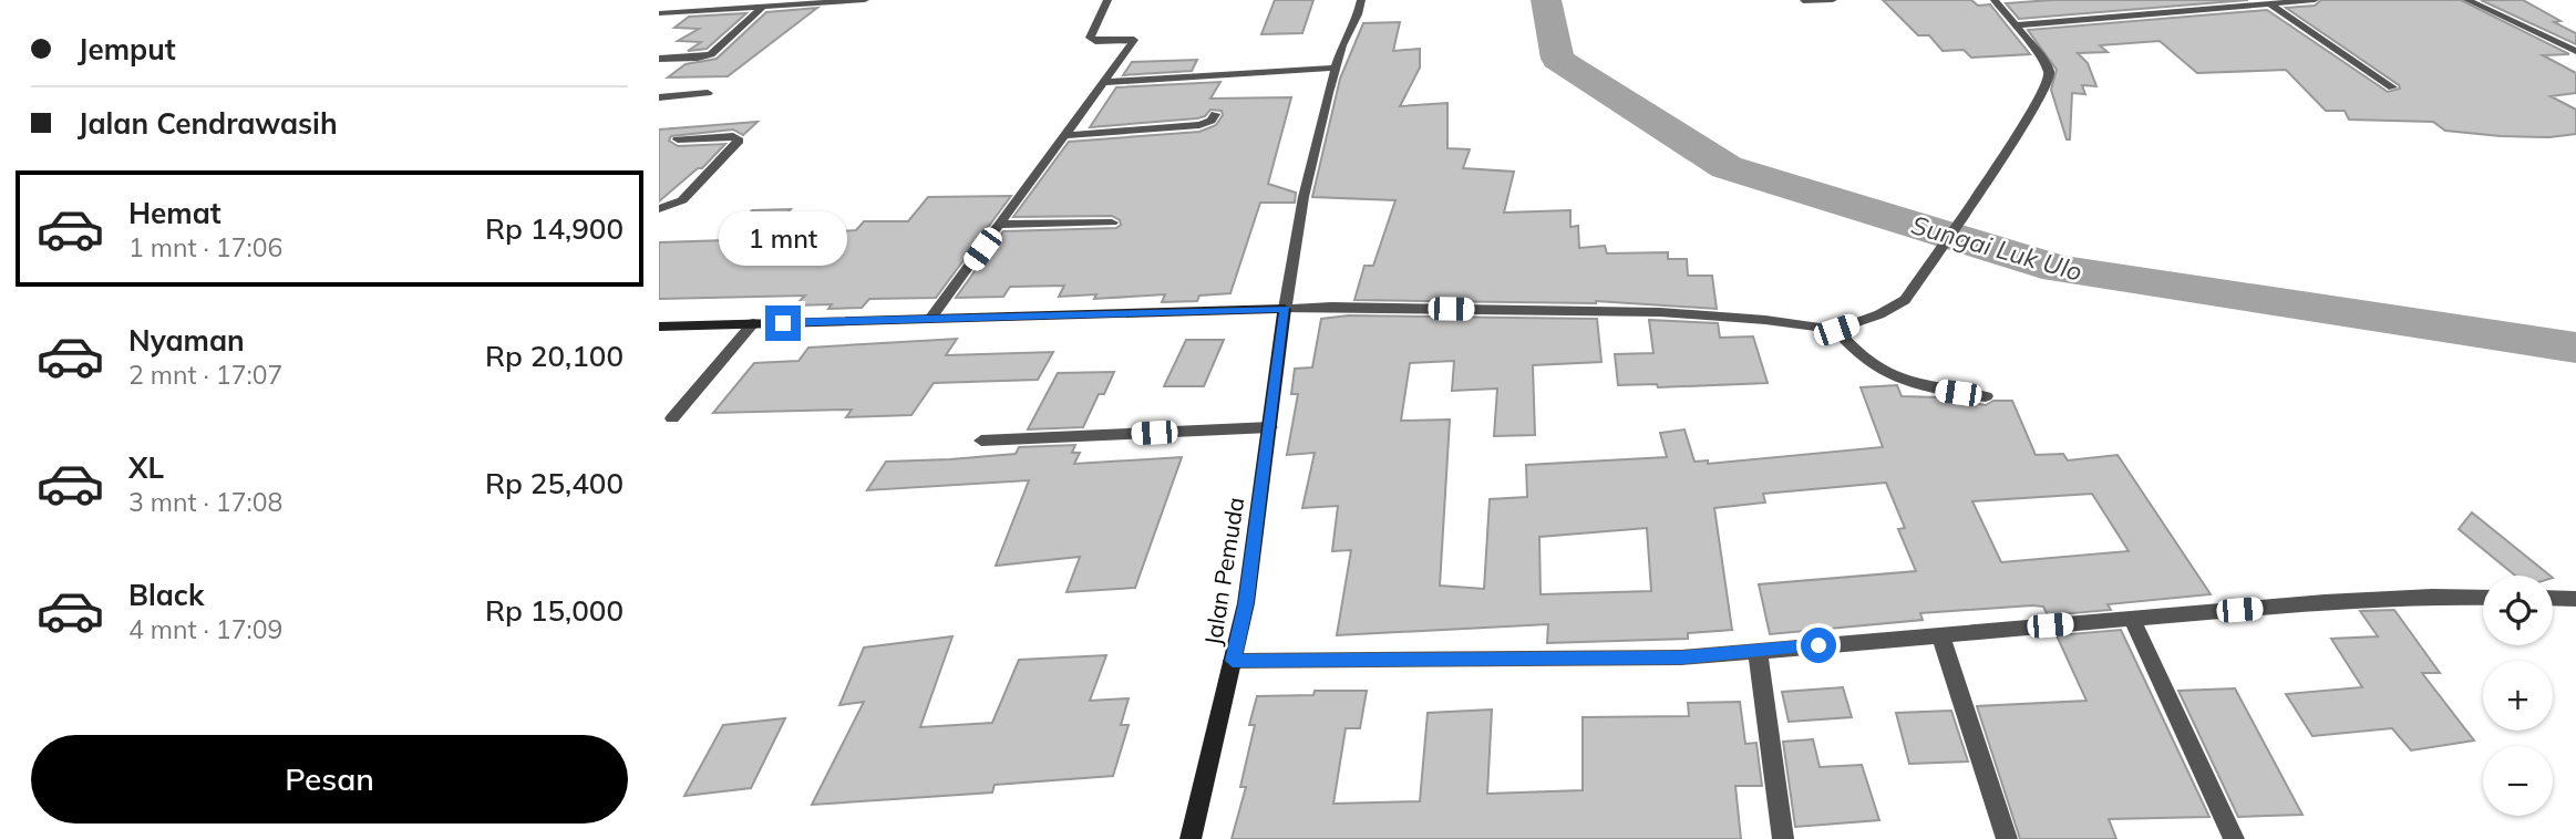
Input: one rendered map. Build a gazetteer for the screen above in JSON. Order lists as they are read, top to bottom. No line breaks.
{"streets":{"main road":["Jalan Pemuda"]},"water":["Sungai Luk Ulo"],"page":{"banner":["Jemput","Jalan Cendrawasih"],"list":[{"name":"Hemat","note":"1 mnt · 17:06","value":"Rp 14,900"},{"name":"Nyaman","note":"2 mnt · 17:07","value":"Rp 20,100"},{"name":"XL","note":"3 mnt · 17:08","value":"Rp 25,400"},{"name":"Black","note":"4 mnt · 17:09","value":"Rp 15,000"}],"bubble":"1 mnt","map_buttons":["+","−"],"buttons":"Pesan"}}
